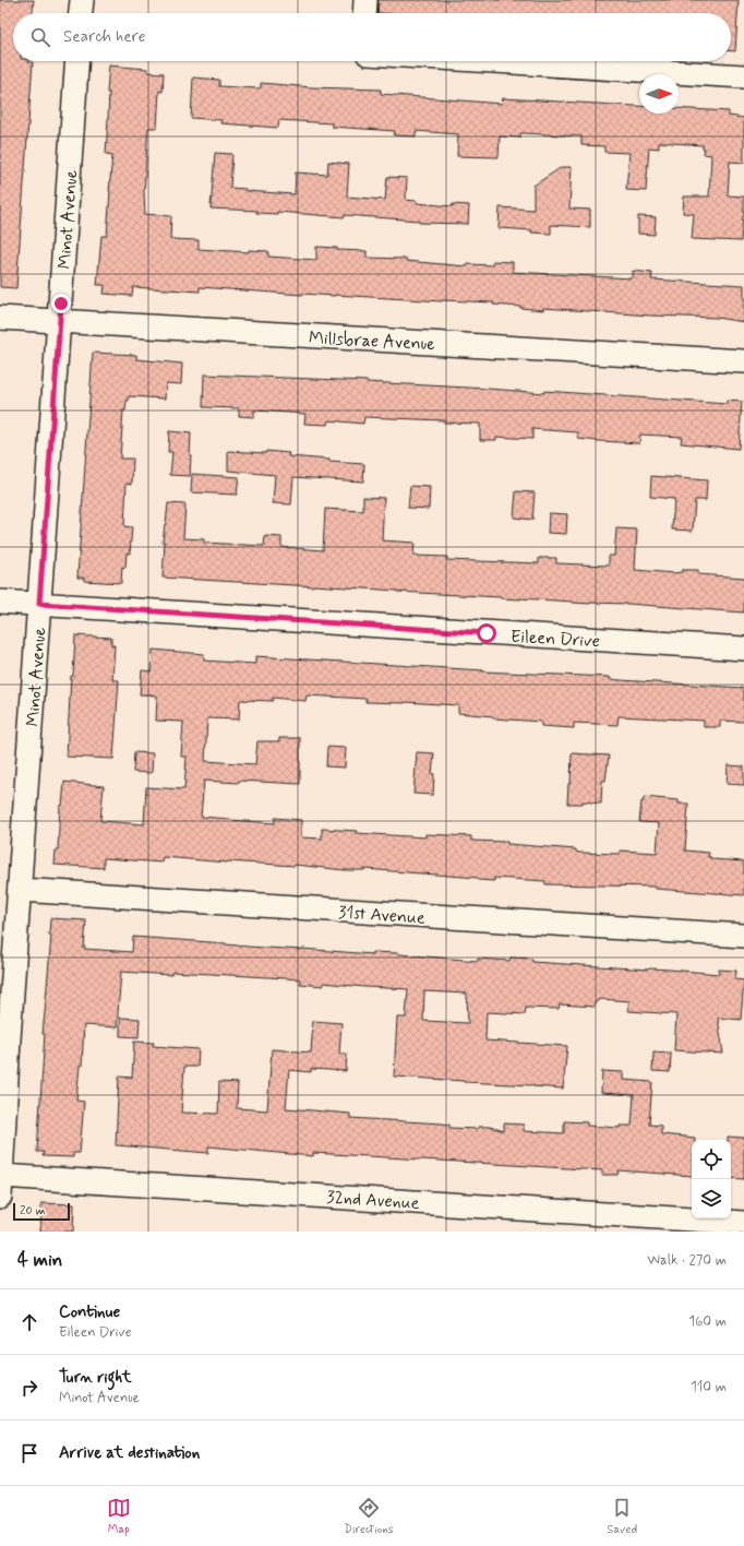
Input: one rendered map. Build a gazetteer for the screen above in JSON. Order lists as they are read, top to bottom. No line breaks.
{"streets":{"street":["Minot Avenue","Millsbrae Avenue","Eileen Drive","31st Avenue","32nd Avenue"]},"crossings":[["Minot Avenue","Millsbrae Avenue"],["Minot Avenue","Eileen Drive"],["Minot Avenue","31st Avenue"],["Minot Avenue","32nd Avenue"]],"scale_bar":"20 m","north":"right","page":{"search":"Search here","scale":"20 m","heading":["4 min","Walk · 270 m"],"list":[["Continue","Eileen Drive","160 m"],["Turn right","Minot Avenue","110 m"],"Arrive at destination"],"nav":["Map","Directions","Saved"]}}
